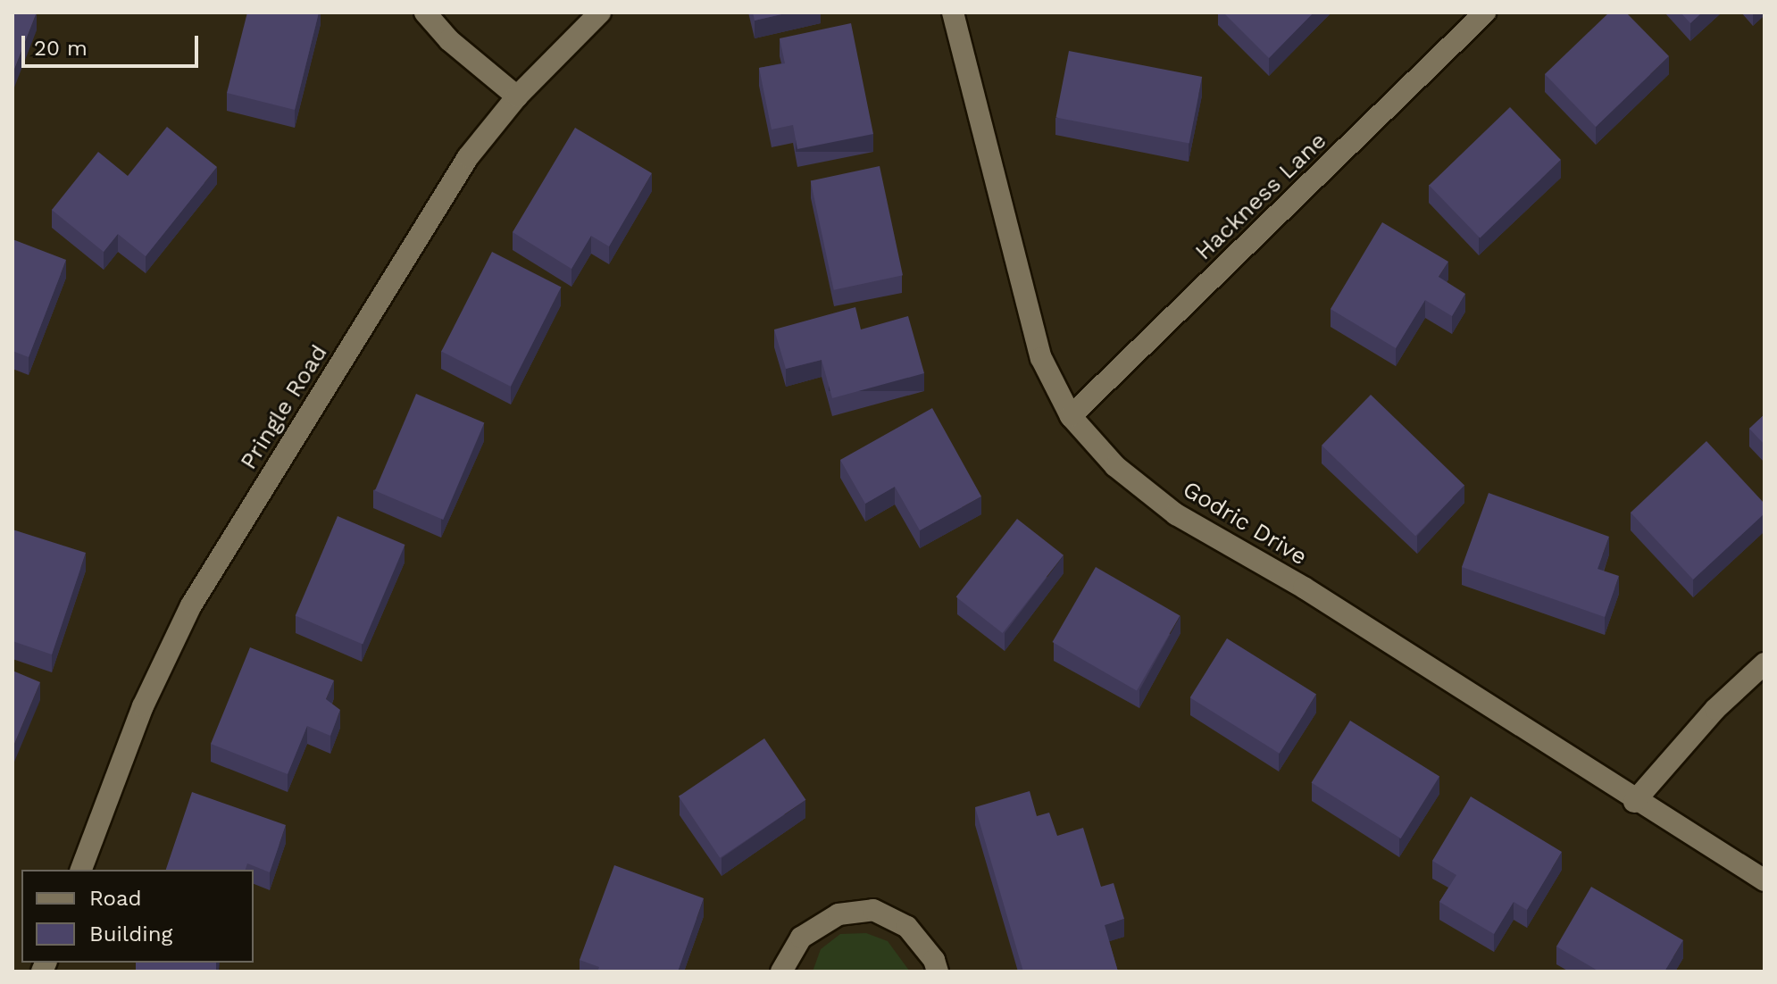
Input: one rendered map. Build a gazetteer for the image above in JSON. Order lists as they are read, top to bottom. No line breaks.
{"streets":{"street":["Hackness Lane","Pringle Road","Godric Drive"]},"crossings":[["Hackness Lane","Godric Drive"]],"legend":["Road","Building"],"scale_bar":"20 m"}
